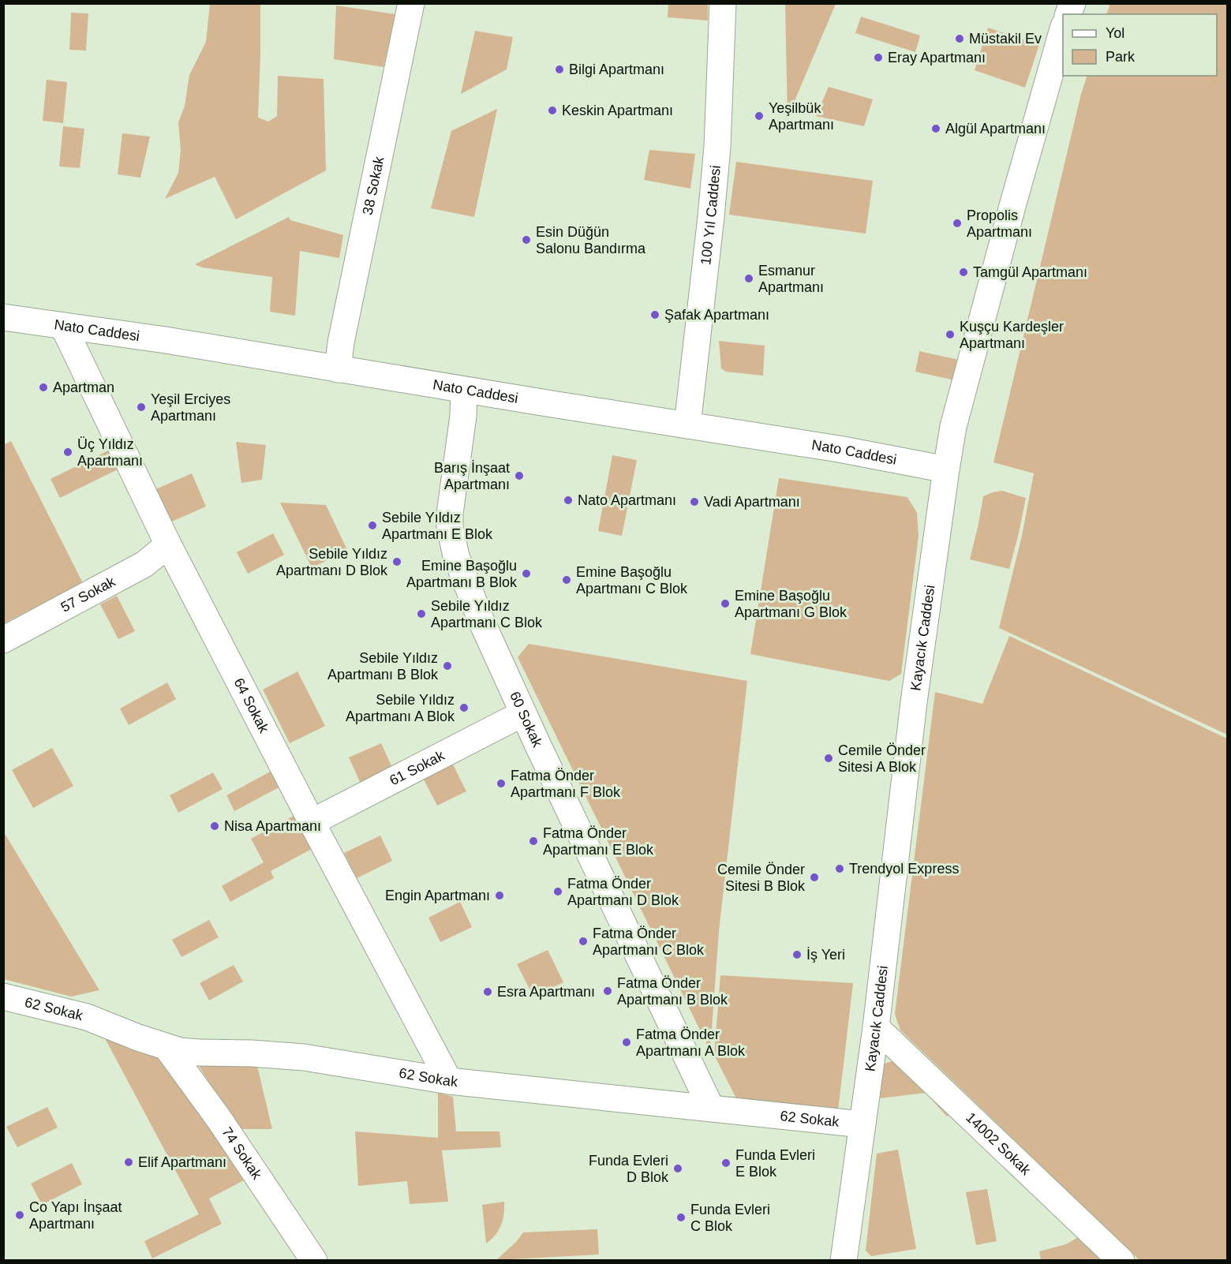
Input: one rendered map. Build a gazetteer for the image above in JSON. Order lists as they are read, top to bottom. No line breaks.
{"streets":{"street":["38 Sokak","100 Yıl Caddesi","Nato Caddesi","57 Sokak","Kayacık Caddesi","64 Sokak","60 Sokak","61 Sokak","62 Sokak","14002 Sokak","74 Sokak"]},"crossings":[["38 Sokak","Nato Caddesi"],["100 Yıl Caddesi","Nato Caddesi"],["Nato Caddesi","Kayacık Caddesi"],["Nato Caddesi","64 Sokak"],["Nato Caddesi","60 Sokak"],["57 Sokak","64 Sokak"],["Kayacık Caddesi","62 Sokak"],["Kayacık Caddesi","14002 Sokak"],["64 Sokak","61 Sokak"],["64 Sokak","62 Sokak"],["60 Sokak","61 Sokak"],["60 Sokak","62 Sokak"],["62 Sokak","74 Sokak"]],"places":["Müstakil Ev","Eray Apartmanı","Bilgi Apartmanı","Keskin Apartmanı","Yeşilbük Apartmanı","Algül Apartmanı","Propolis Apartmanı","Esin Düğün Salonu Bandırma","Tamgül Apartmanı","Esmanur Apartmanı","Şafak Apartmanı","Kuşçu Kardeşler Apartmanı","Apartman","Yeşil Erciyes Apartmanı","Üç Yıldız Apartmanı","Barış İnşaat Apartmanı","Nato Apartmanı","Vadi Apartmanı","Sebile Yıldız Apartmanı E Blok","Sebile Yıldız Apartmanı D Blok","Emine Başoğlu Apartmanı B Blok","Emine Başoğlu Apartmanı C Blok","Emine Başoğlu Apartmanı G Blok","Sebile Yıldız Apartmanı C Blok","Sebile Yıldız Apartmanı B Blok","Sebile Yıldız Apartmanı A Blok","Cemile Önder Sitesi A Blok","Fatma Önder Apartmanı F Blok","Nisa Apartmanı","Fatma Önder Apartmanı E Blok","Trendyol Express","Cemile Önder Sitesi B Blok","Fatma Önder Apartmanı D Blok","Engin Apartmanı","Fatma Önder Apartmanı C Blok","İş Yeri","Fatma Önder Apartmanı B Blok","Esra Apartmanı","Fatma Önder Apartmanı A Blok","Elif Apartmanı","Funda Evleri E Blok","Funda Evleri D Blok","Co Yapı İnşaat Apartmanı","Funda Evleri C Blok"],"legend":["Yol","Park"]}
